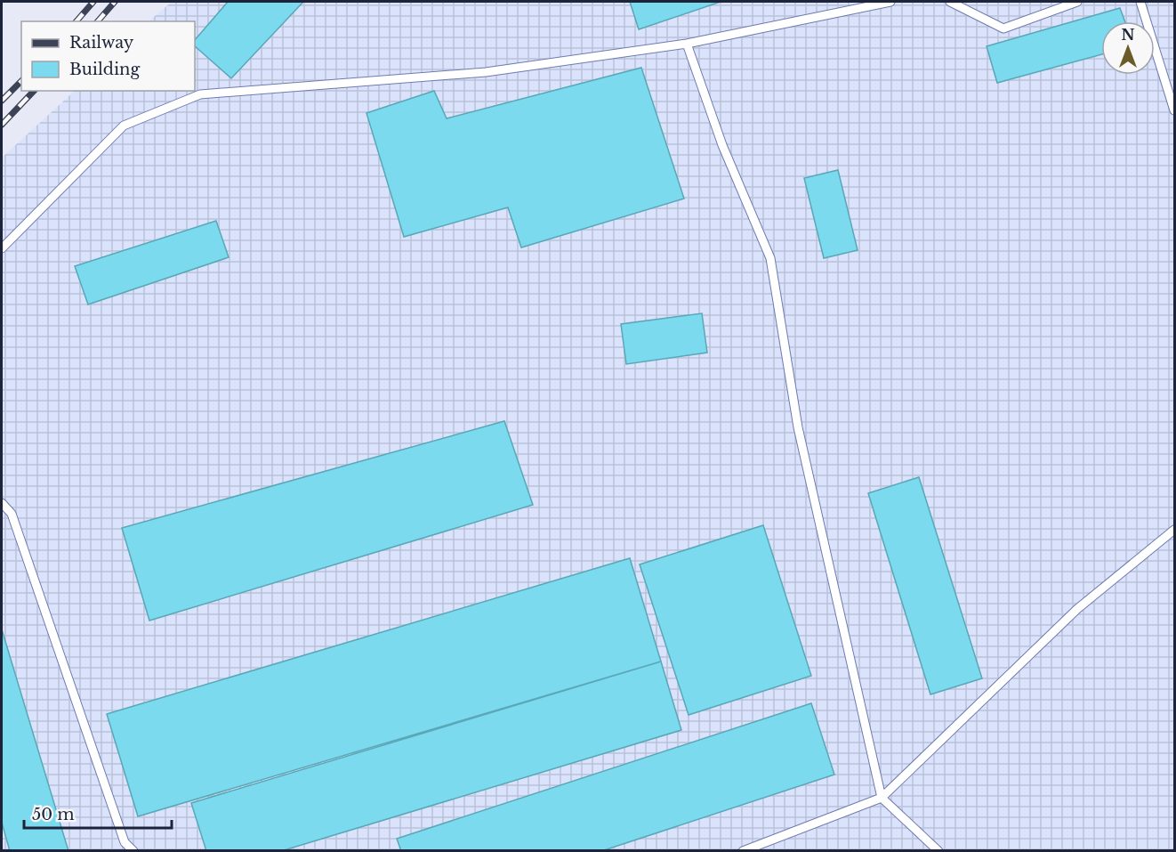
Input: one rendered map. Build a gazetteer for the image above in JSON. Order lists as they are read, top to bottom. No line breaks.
{"legend":["Railway","Building"],"scale_bar":"50 m","north":"top"}
